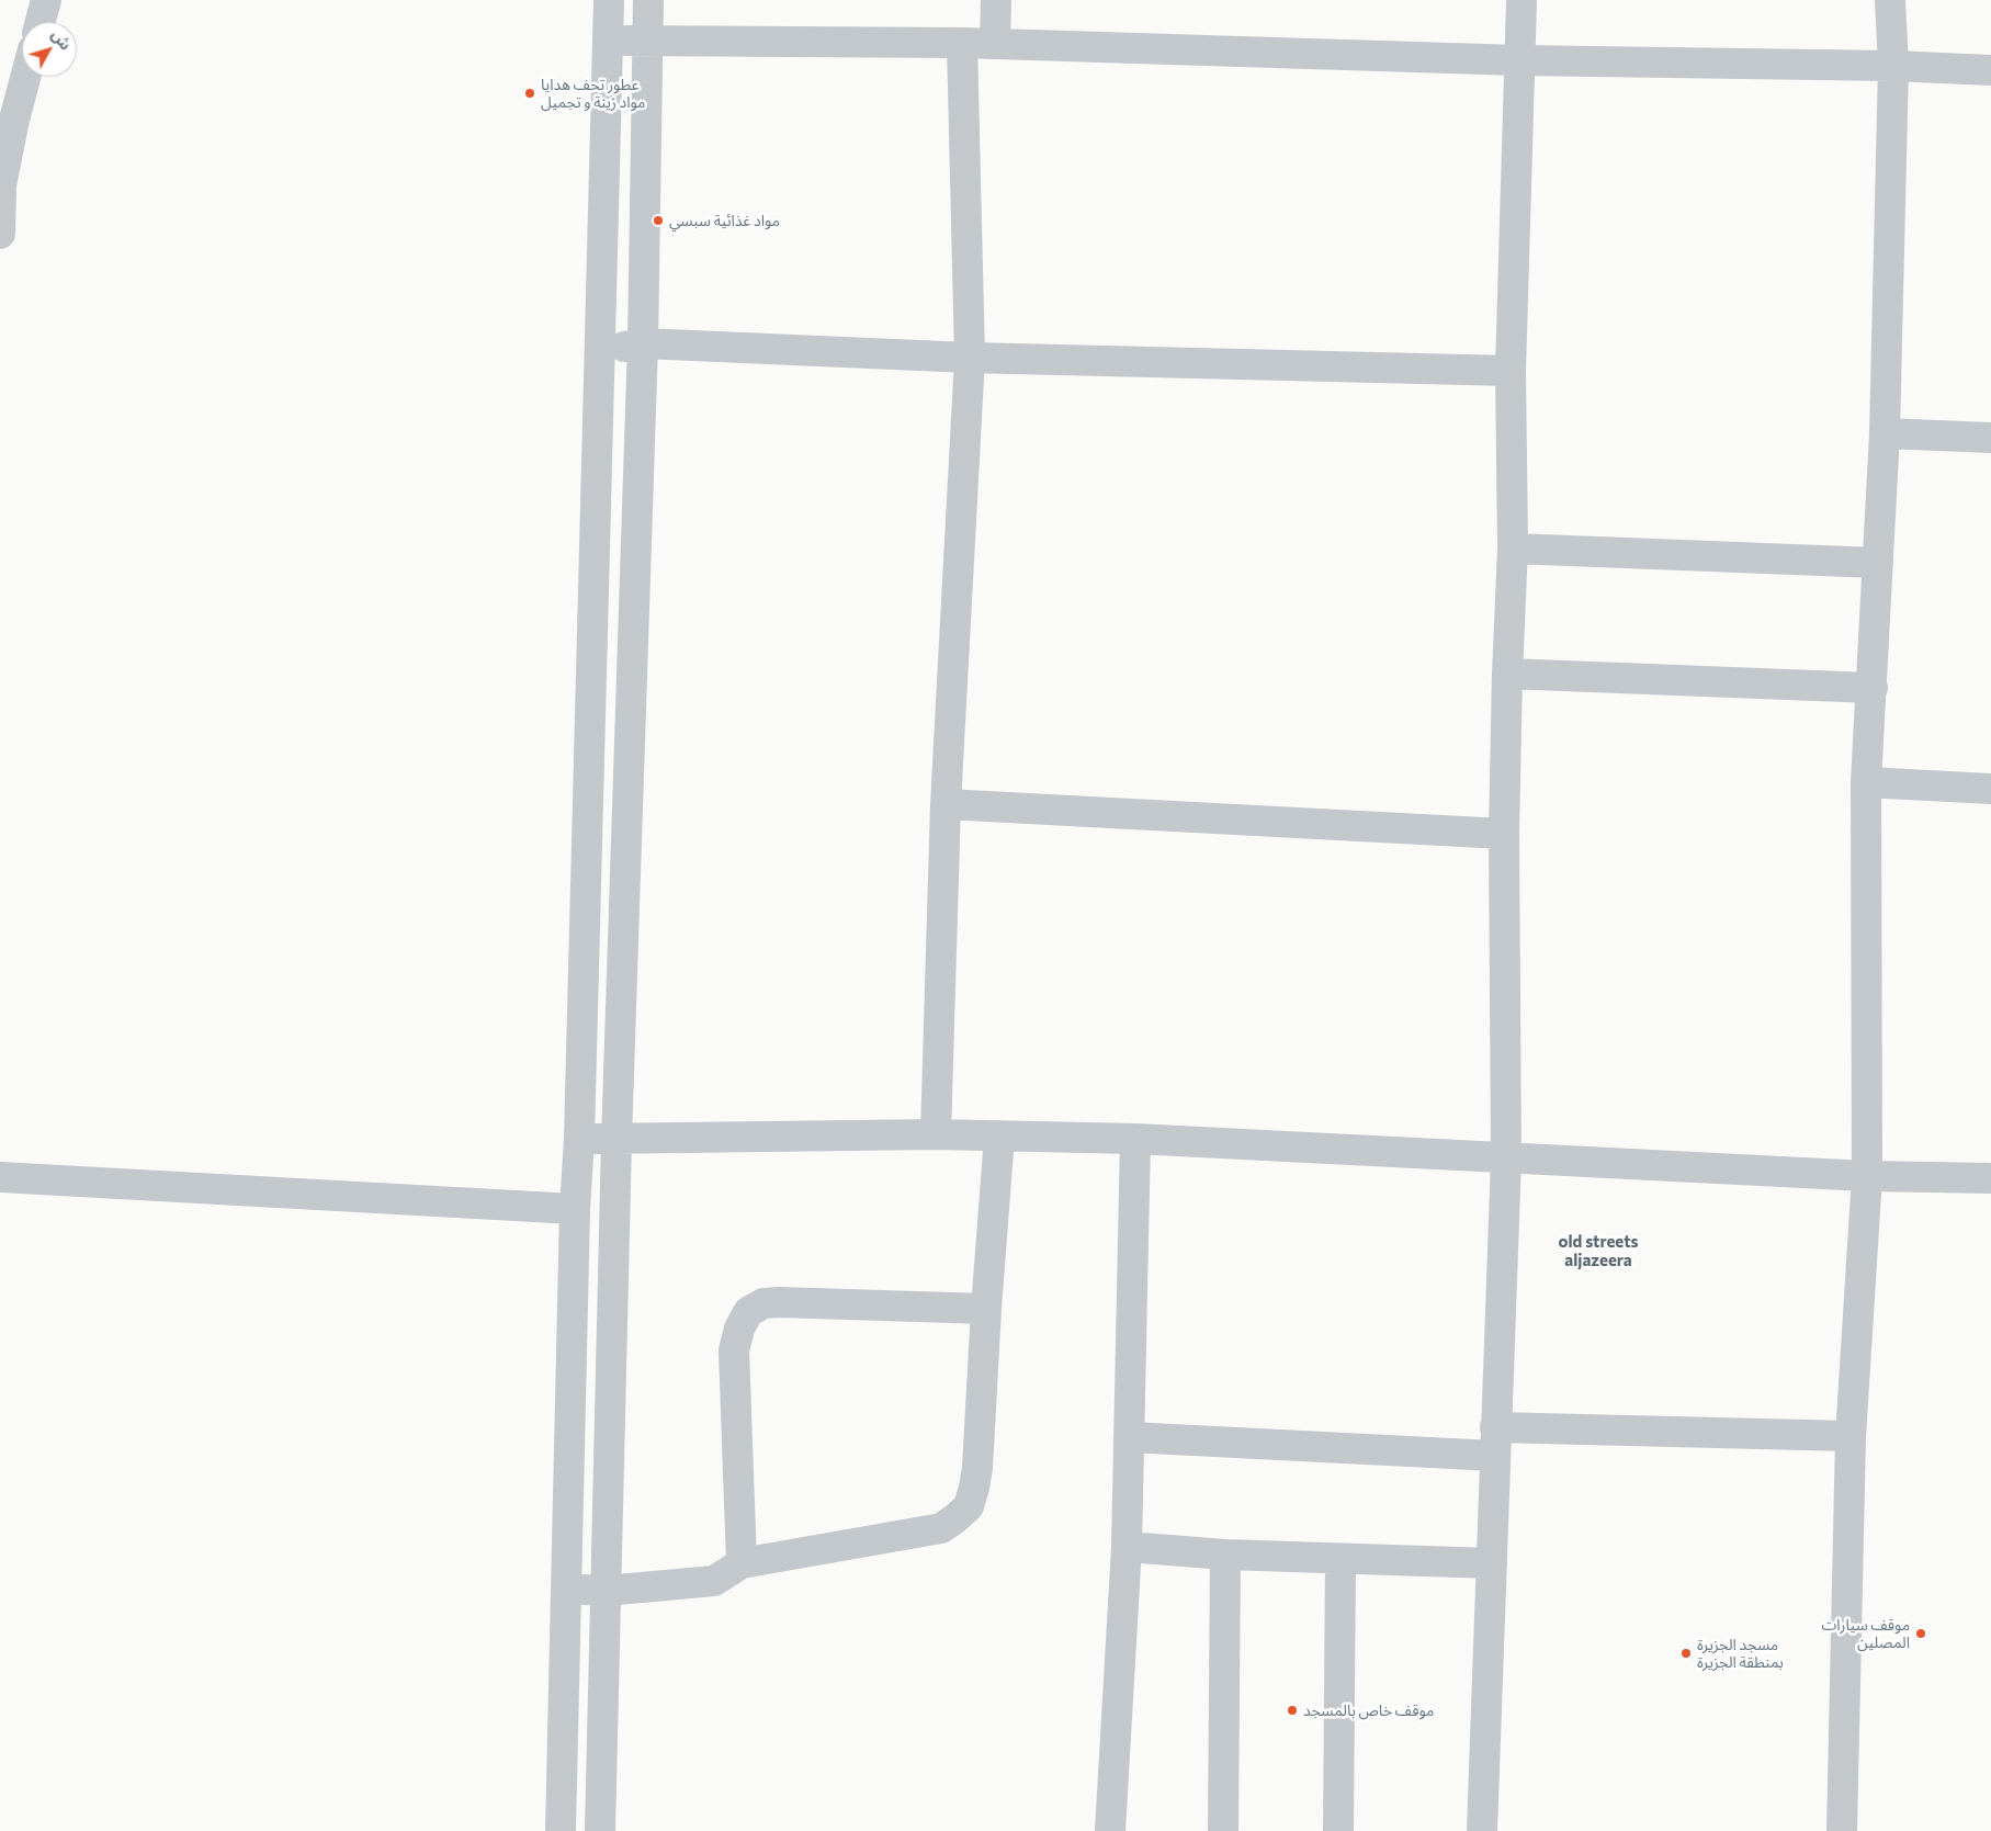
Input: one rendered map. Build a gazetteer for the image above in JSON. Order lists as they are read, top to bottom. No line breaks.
{"districts":["old streets aljazeera"],"places":["عطور تحف هدايا مواد زينة و تجميل","مواد غذائية سبسي","موقف سيارات المصلين","مسجد الجزيرة بمنطقة الجزيرة","موقف خاص بالمسجد"],"north":"top right"}
